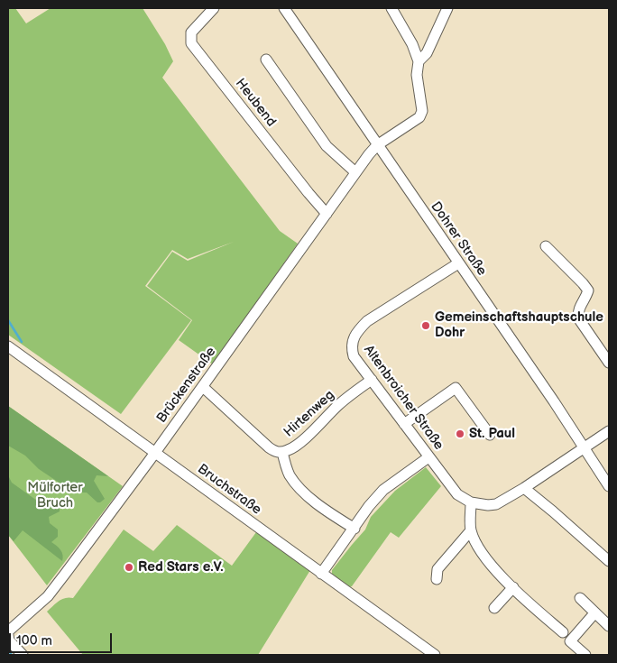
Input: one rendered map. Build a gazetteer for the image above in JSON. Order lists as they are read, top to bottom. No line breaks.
{"streets":{"street":["Heubend","Dohrer Straße","Brückenstraße","Altenbroicher Straße","Hirtenweg","Bruchstraße"]},"crossings":[["Heubend","Brückenstraße"],["Dohrer Straße","Brückenstraße"],["Dohrer Straße","Altenbroicher Straße"],["Brückenstraße","Hirtenweg"],["Brückenstraße","Bruchstraße"],["Altenbroicher Straße","Hirtenweg"]],"parks":["Mülforter Bruch"],"places":["Gemeinschaftshauptschule Dohr","St. Paul","Red Stars e.V."],"scale_bar":"100 m"}
